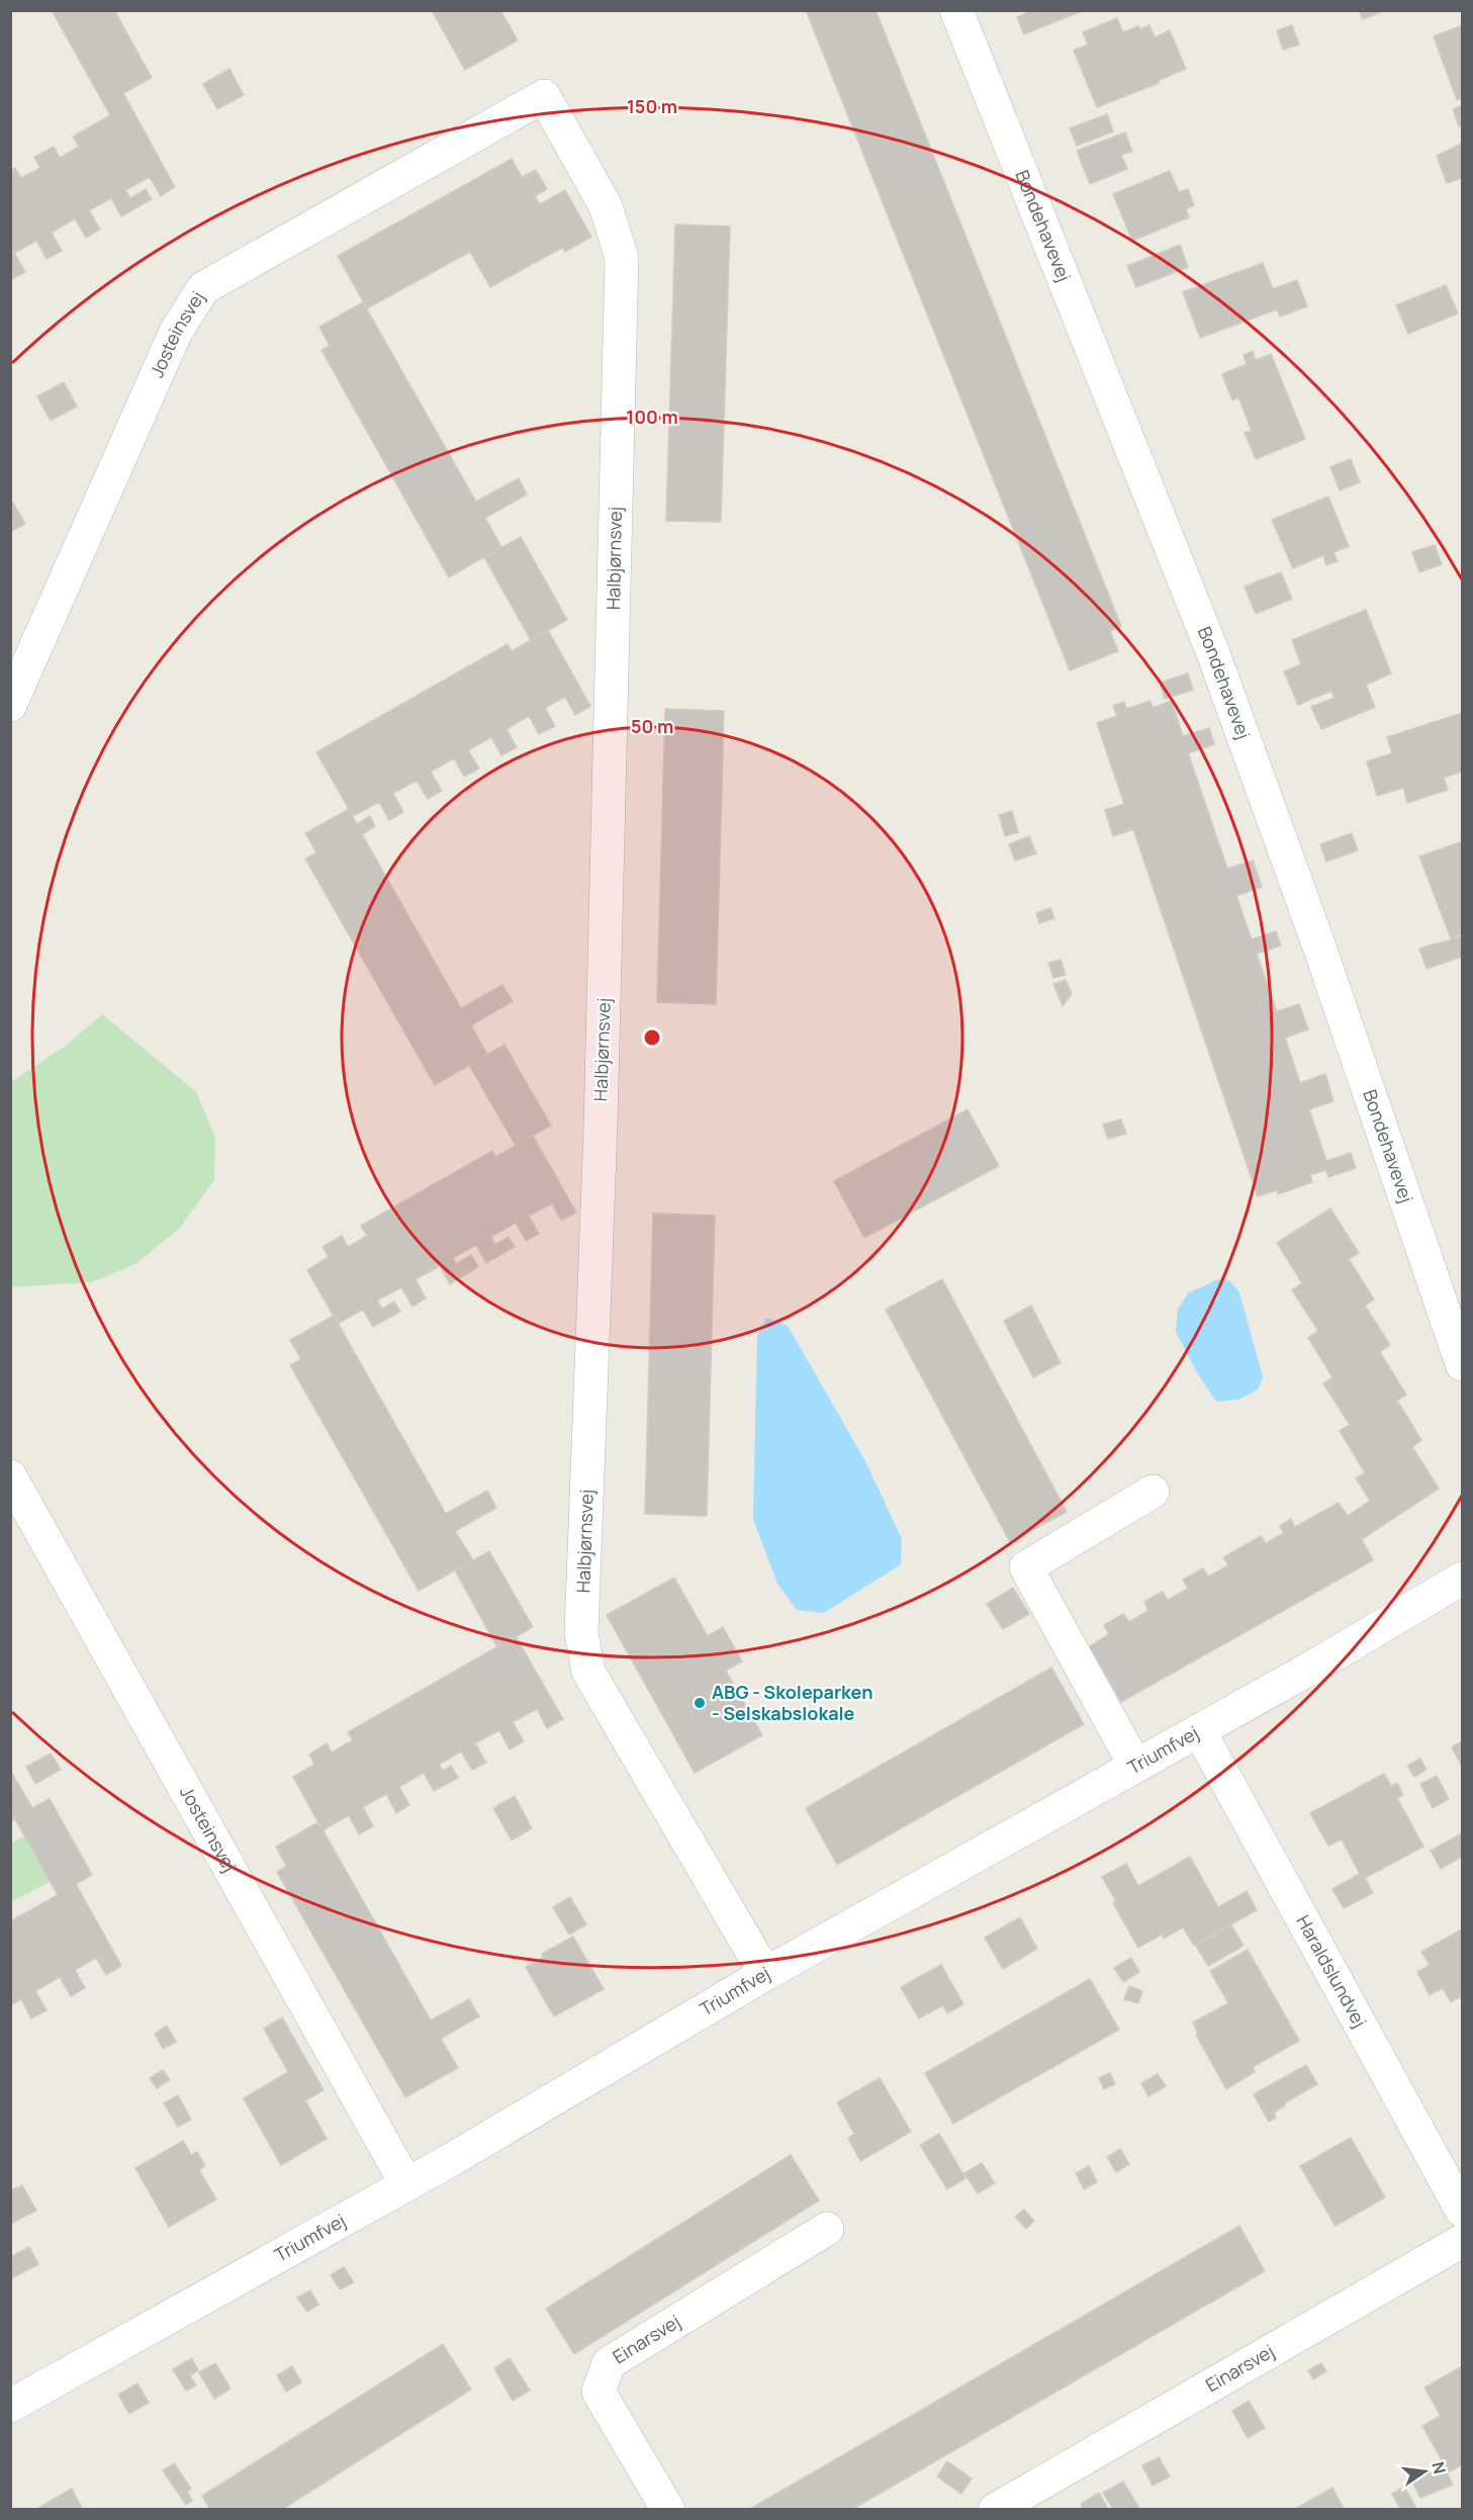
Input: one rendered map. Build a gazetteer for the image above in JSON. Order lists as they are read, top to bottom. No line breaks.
{"streets":{"street":["Bondehavevej","Josteinsvej","Halbjørnsvej","Triumfvej","Haraldslundvej","Einarsvej"]},"crossings":[["Josteinsvej","Halbjørnsvej"],["Josteinsvej","Triumfvej"],["Halbjørnsvej","Triumfvej"],["Triumfvej","Haraldslundvej"]],"places":["ABG - Skoleparken - Selskabslokale"],"north":"right","rings":["150 m","100 m","50 m"]}
